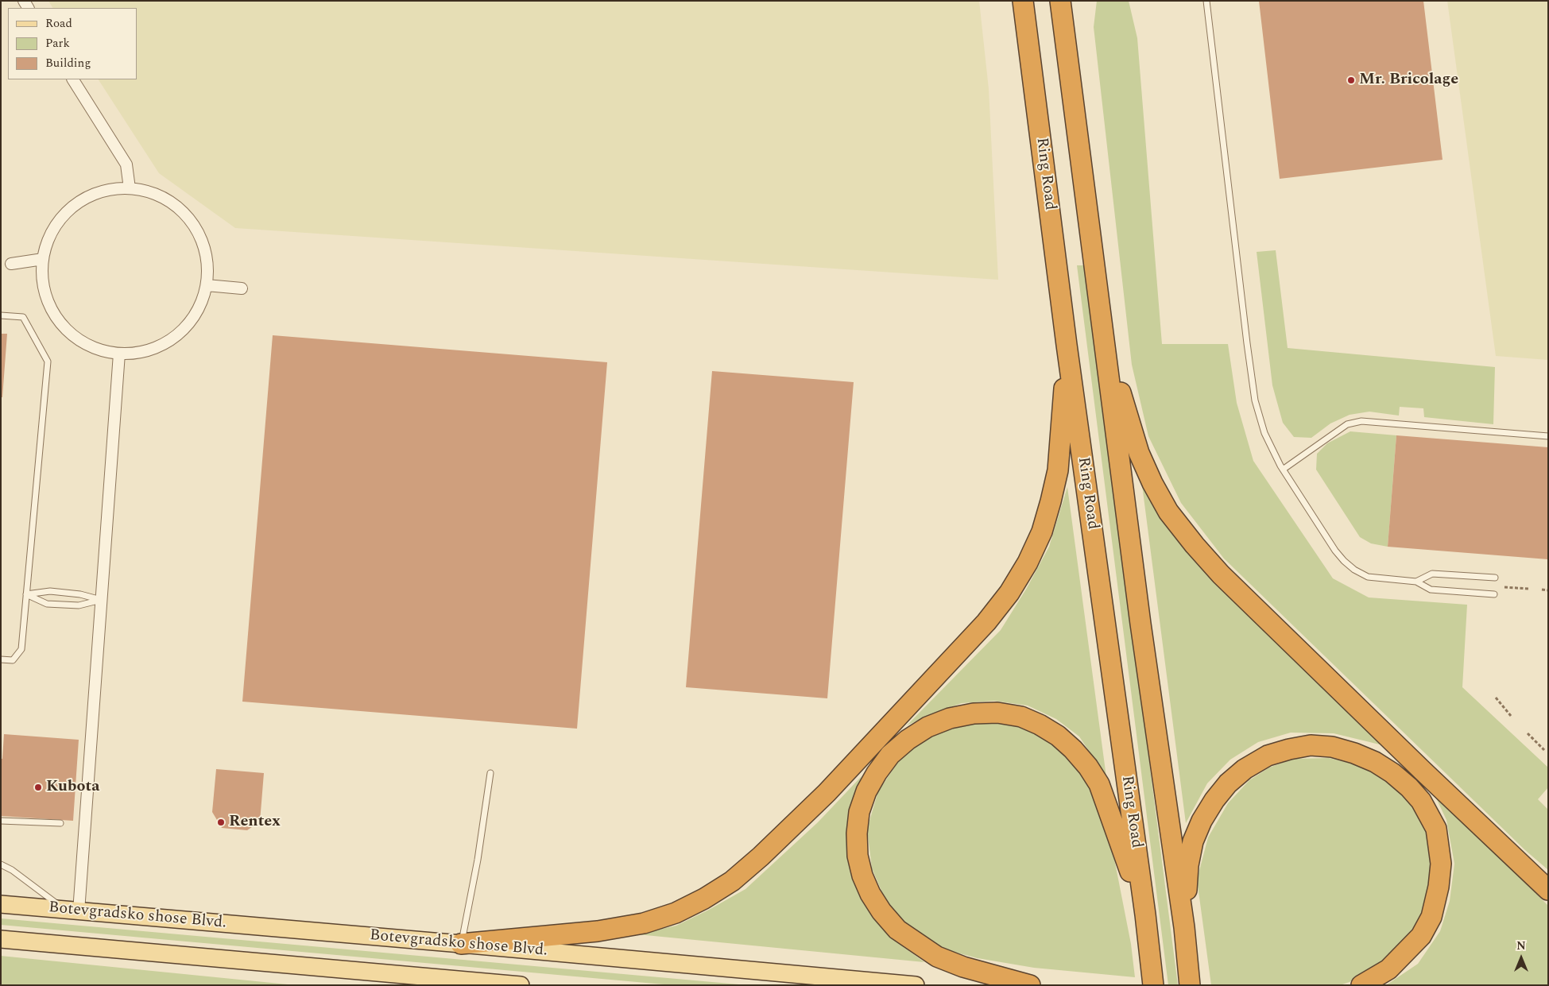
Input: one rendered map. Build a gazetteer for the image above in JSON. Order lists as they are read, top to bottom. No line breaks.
{"streets":{"highway":["Ring Road"],"main road":["Botevgradsko shose Blvd."]},"places":["Mr. Bricolage","Kubota","Rentex"],"legend":["Road","Park","Building"],"north":"top"}
